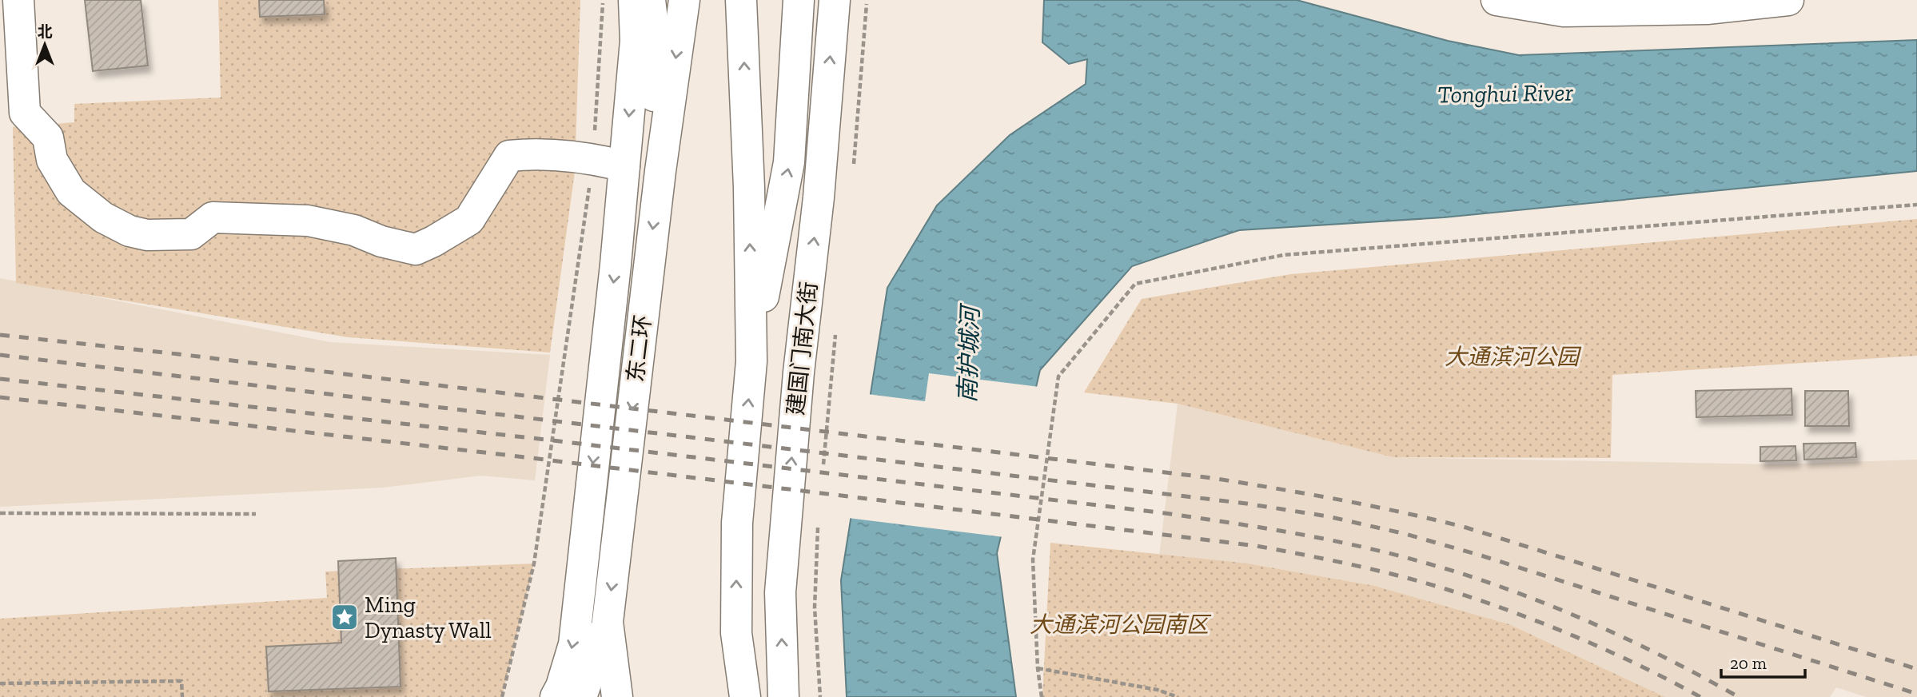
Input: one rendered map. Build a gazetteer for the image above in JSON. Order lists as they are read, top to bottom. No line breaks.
{"streets":{"main road":["东二环","建国门南大街"]},"water":["Tonghui River","南护城河"],"parks":["大通滨河公园","大通滨河公园南区"],"places":{"place":["Ming Dynasty Wall"]},"scale_bar":"20 m","north":"top"}
